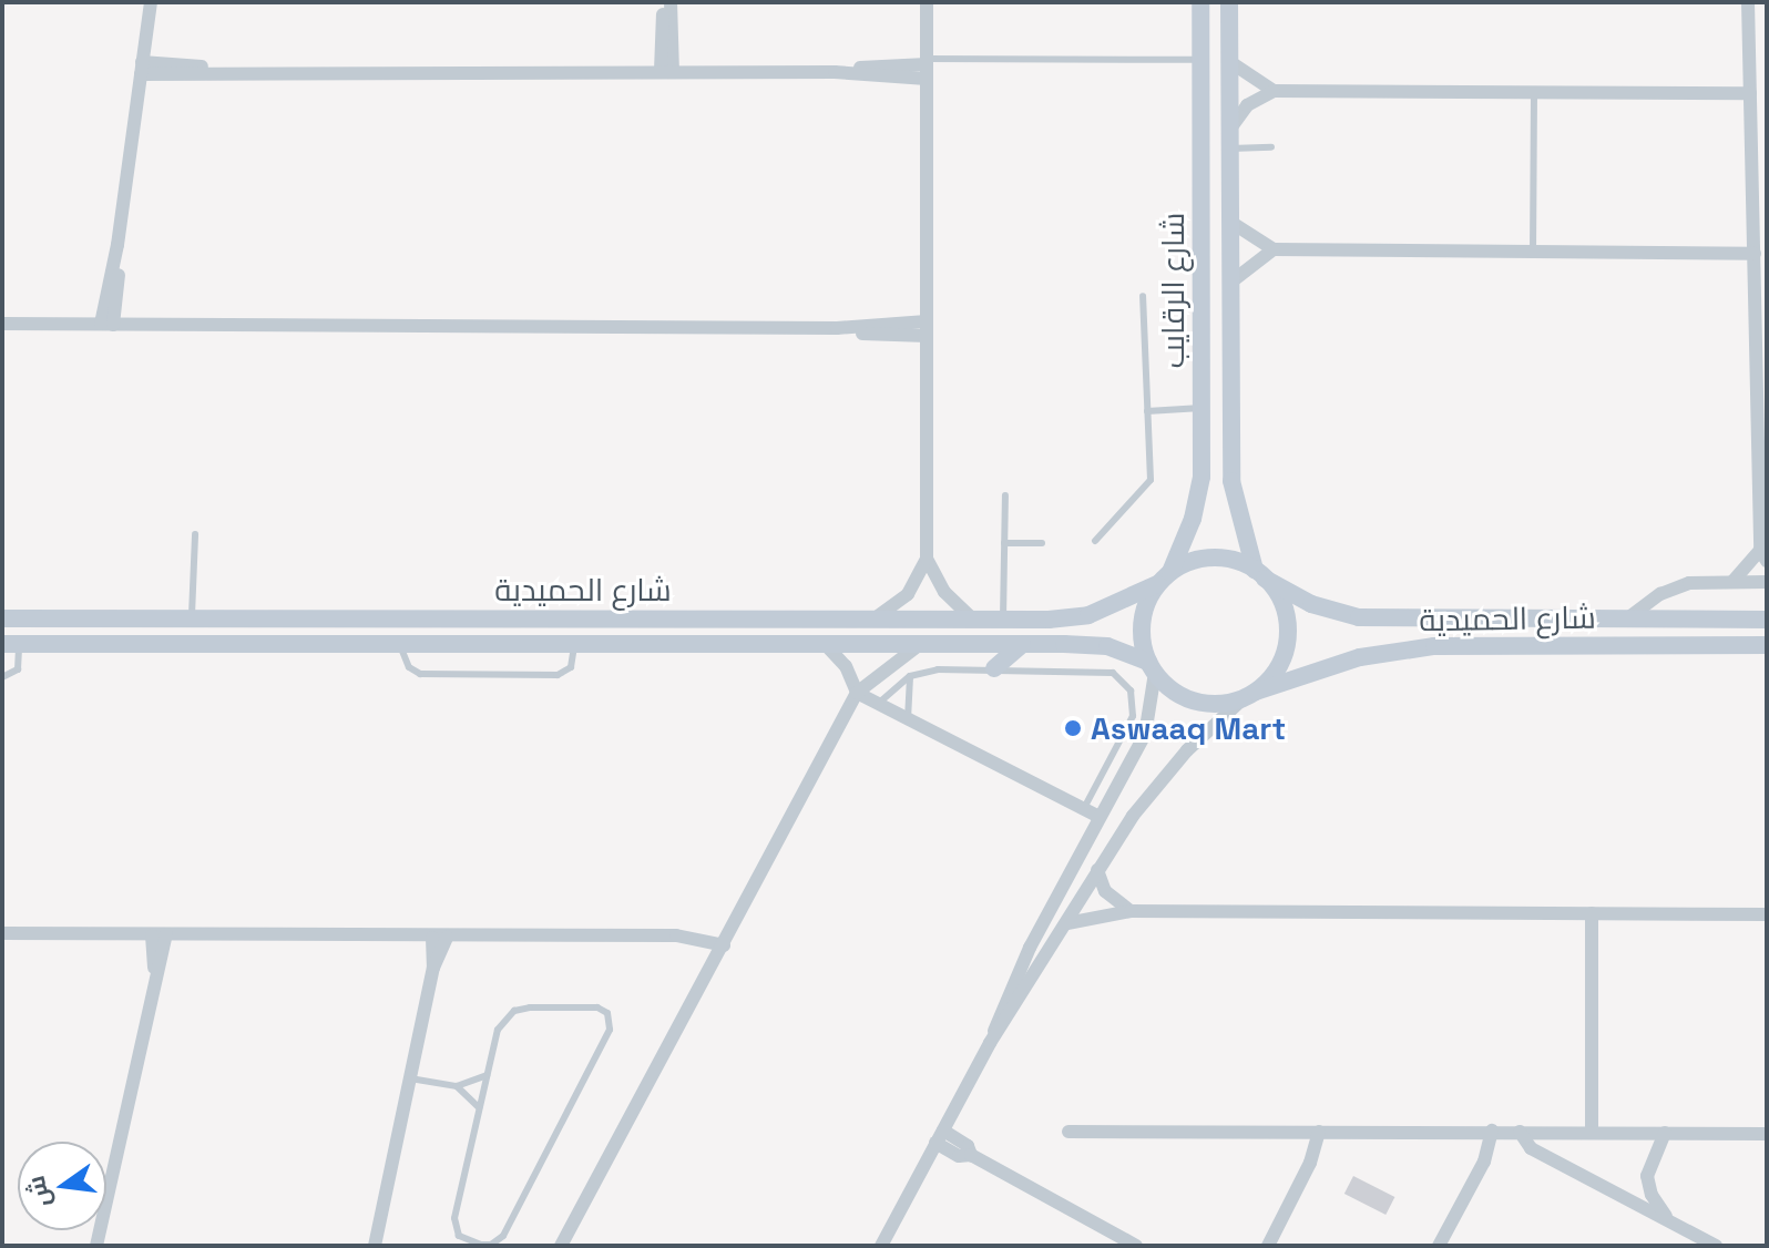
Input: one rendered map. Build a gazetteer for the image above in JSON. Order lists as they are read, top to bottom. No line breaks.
{"streets":{"street":["شارع الرقايب","شارع الحميدية"]},"crossings":[["شارع الرقايب","شارع الحميدية"]],"places":["Aswaaq Mart"],"north":"left"}
